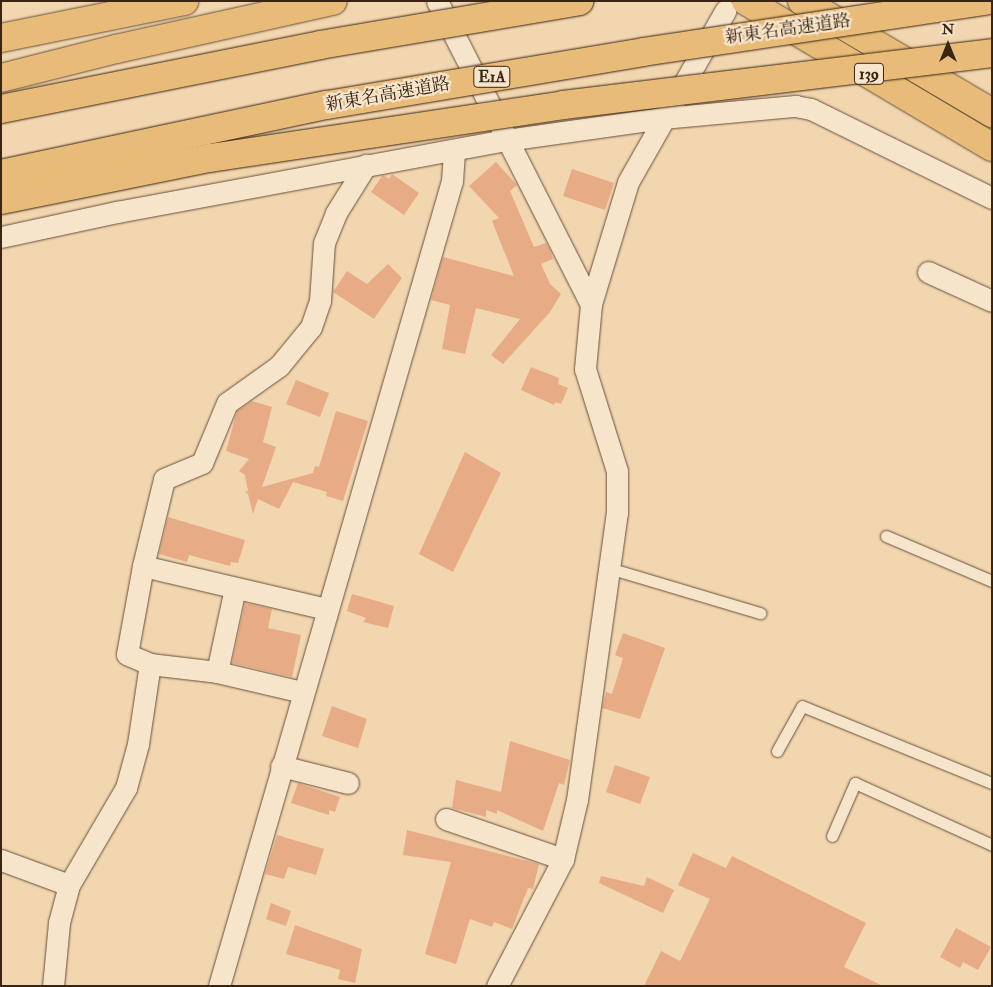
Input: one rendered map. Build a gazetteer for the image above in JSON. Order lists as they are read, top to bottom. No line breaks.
{"streets":{"main road":["新東名高速道路","139","E1A"]},"north":"top"}
